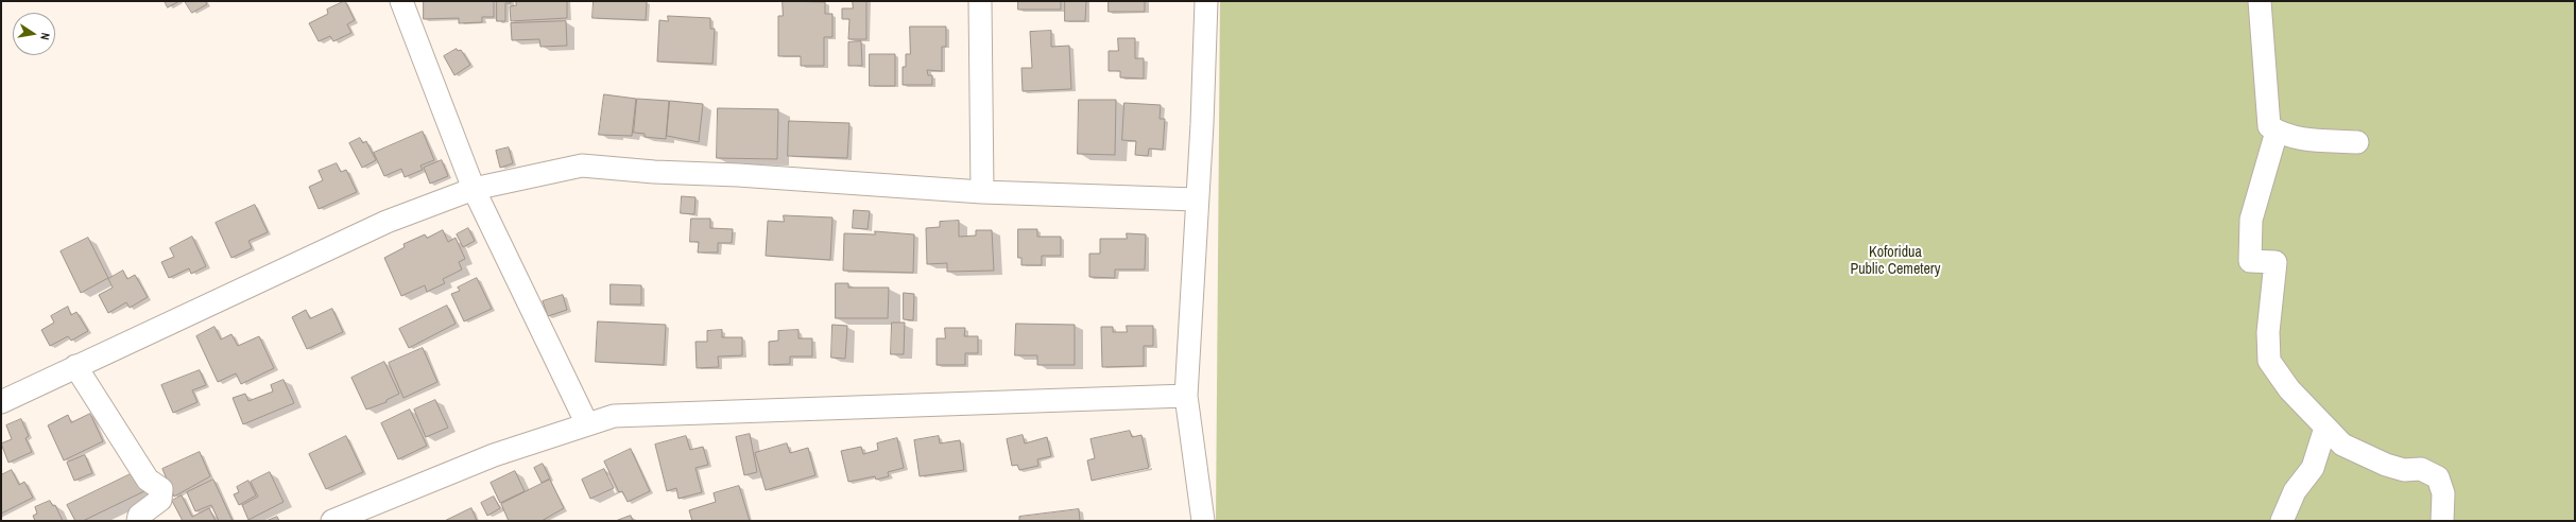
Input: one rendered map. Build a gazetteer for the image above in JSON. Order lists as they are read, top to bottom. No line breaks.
{"parks":["Koforidua Public Cemetery"],"north":"right"}
